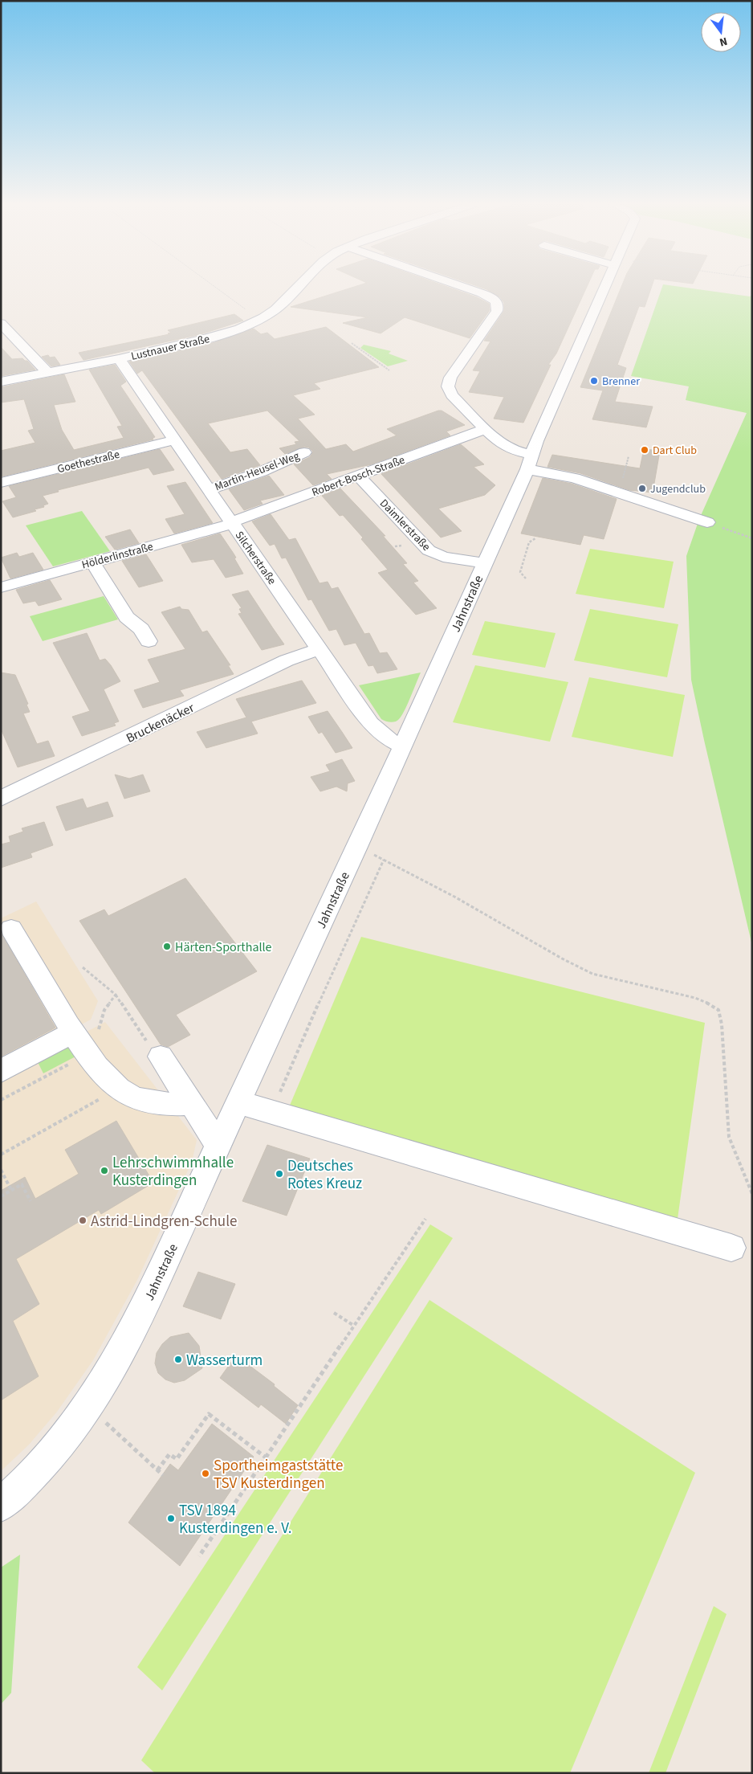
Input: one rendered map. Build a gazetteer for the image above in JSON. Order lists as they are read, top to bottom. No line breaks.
{"streets":{"street":["Lustnauer Straße","Goethestraße","Martin-Heusel-Weg","Robert-Bosch-Straße","Daimlerstraße","Hölderlinstraße","Silcherstraße","Jahnstraße","Bruckenäcker"]},"crossings":[["Lustnauer Straße","Silcherstraße"],["Goethestraße","Silcherstraße"],["Martin-Heusel-Weg","Silcherstraße"],["Robert-Bosch-Straße","Daimlerstraße"],["Robert-Bosch-Straße","Hölderlinstraße"],["Robert-Bosch-Straße","Silcherstraße"],["Daimlerstraße","Jahnstraße"],["Hölderlinstraße","Silcherstraße"],["Silcherstraße","Jahnstraße"],["Silcherstraße","Bruckenäcker"]],"places":["Brenner","Dart Club","Jugendclub","Härten-Sporthalle","Lehrschwimmhalle Kusterdingen","Deutsches Rotes Kreuz","Astrid-Lindgren-Schule","Wasserturm","Sportheimgaststätte TSV Kusterdingen","TSV 1894 Kusterdingen e. V."],"north":"bottom"}
